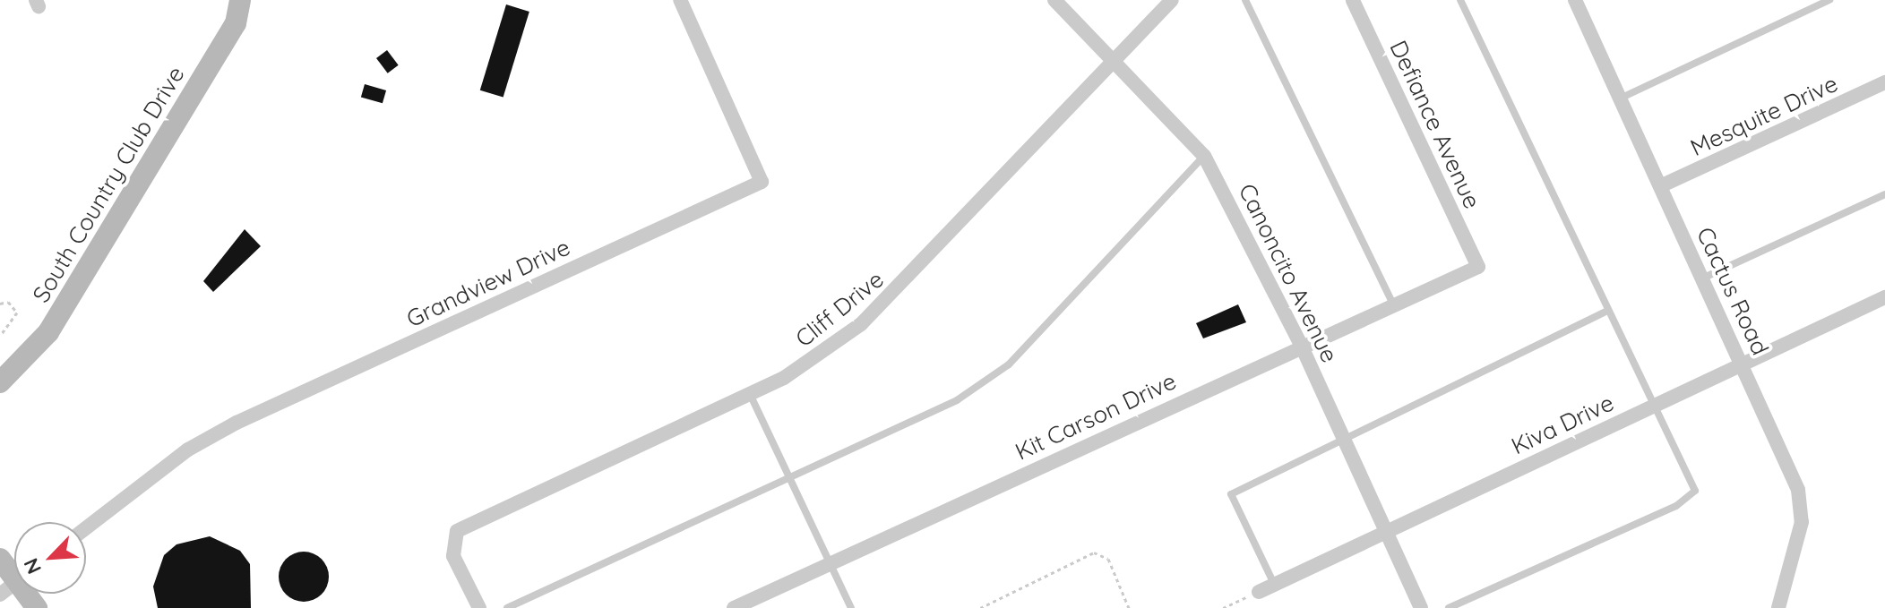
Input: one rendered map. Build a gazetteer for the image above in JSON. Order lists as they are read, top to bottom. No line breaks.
{"streets":{"main road":["South Country Club Drive"],"street":["Mesquite Drive","Defiance Avenue","Canoncito Avenue","Grandview Drive","Cactus Road","Cliff Drive","Kit Carson Drive","Kiva Drive"]},"crossings":[["Mesquite Drive","Cactus Road"],["Defiance Avenue","Kit Carson Drive"],["Canoncito Avenue","Cliff Drive"],["Canoncito Avenue","Kit Carson Drive"],["Canoncito Avenue","Kiva Drive"],["Cactus Road","Kiva Drive"]],"north":"bottom left"}
